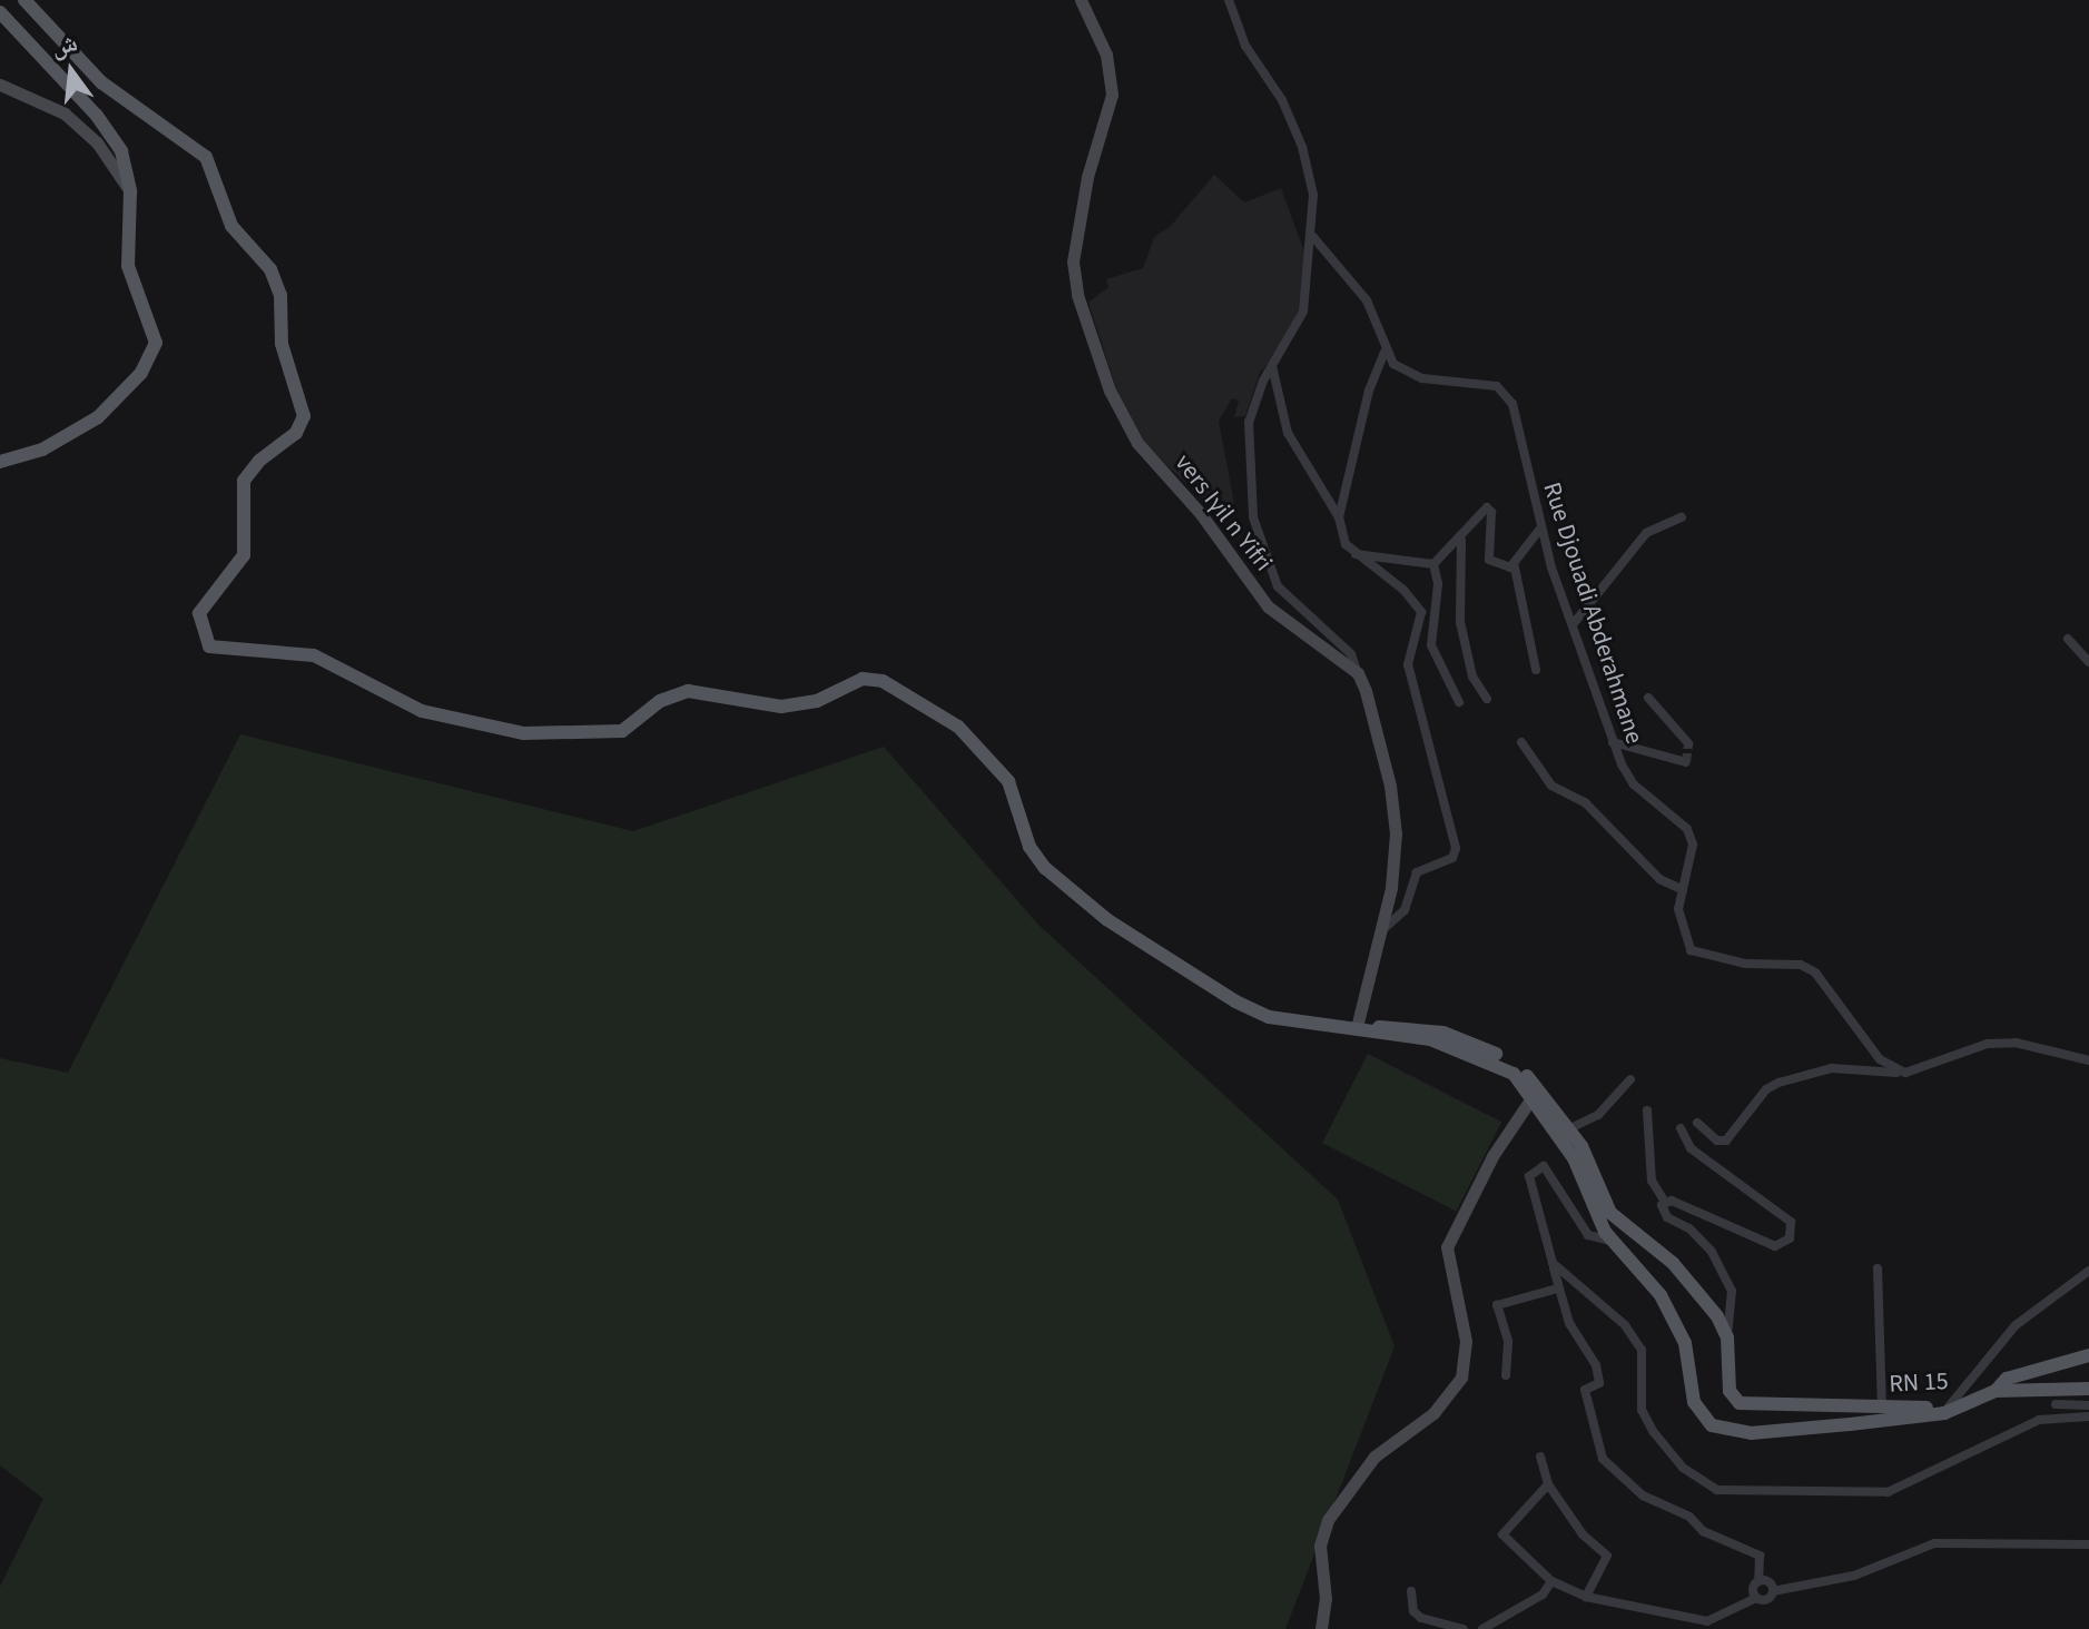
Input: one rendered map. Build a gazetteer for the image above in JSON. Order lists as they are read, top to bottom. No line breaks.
{"streets":{"main road":["vers Iγil n Yifri","RN 15"],"street":["Rue Djouadi Abderahmane"]},"north":"top"}
